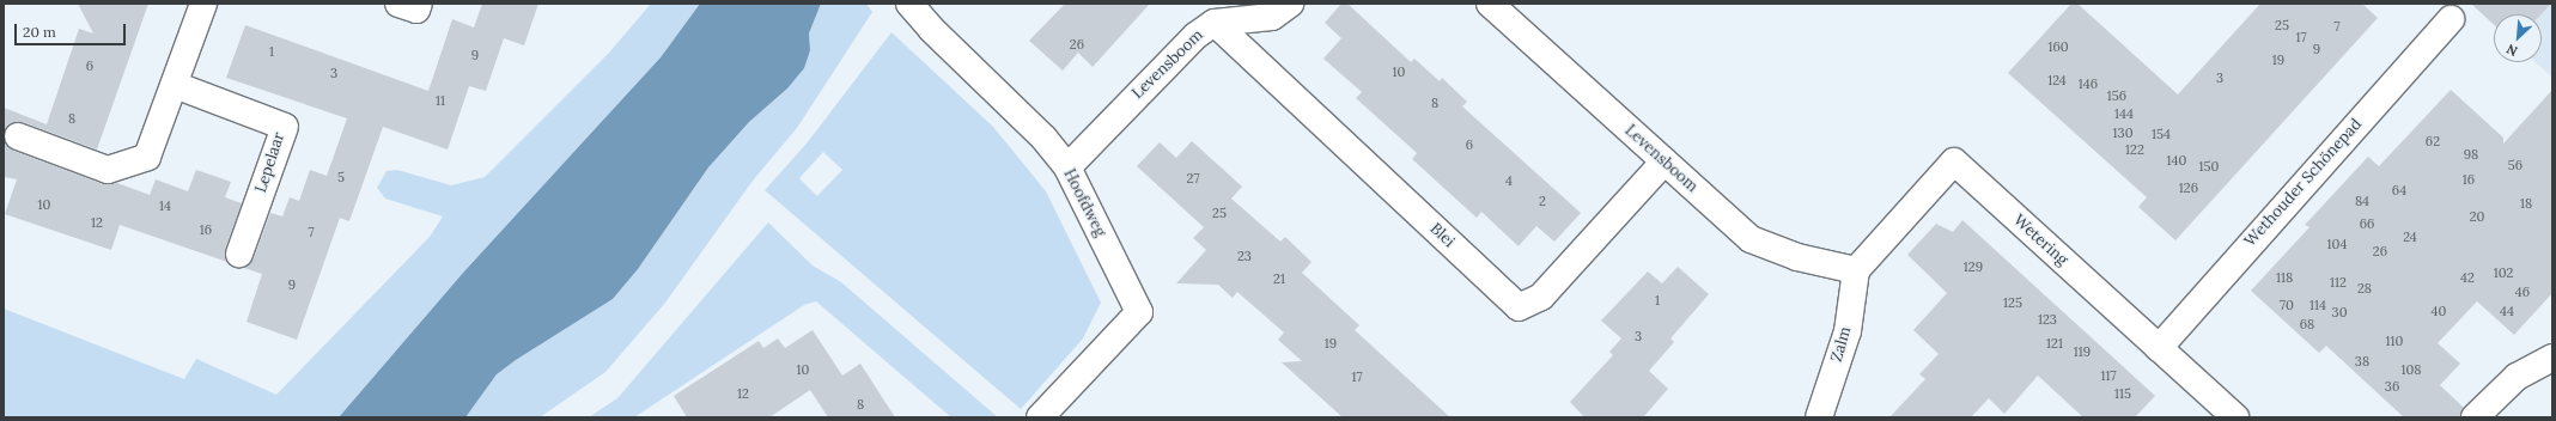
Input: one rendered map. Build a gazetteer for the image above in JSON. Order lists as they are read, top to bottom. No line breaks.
{"streets":{"street":["Levensboom","Lepelaar","Wethouder Schönepad","Hoofdweg","Blei","Wetering","Zalm"]},"crossings":[["Levensboom","Hoofdweg"],["Levensboom","Blei"],["Levensboom","Wetering"],["Levensboom","Zalm"],["Wethouder Schönepad","Wetering"],["Wetering","Zalm"]],"house_numbers":["25","7","17","26","160","9","1","9","19","6","10","3","3","124","146","156","11","8","144","8","130","154","62","6","122","98","140","56","150","5","27","16","4","126","64","2","84","18","10","14","25","20","12","66","16","7","24","104","26","23","129","102","118","42","21","112","9","28","46","1","125","70","114","40","44","30","123","68","3","110","19","121","119","38","10","108","117","17","36","12","115","8"],"scale_bar":"20 m","north":"bottom left"}
